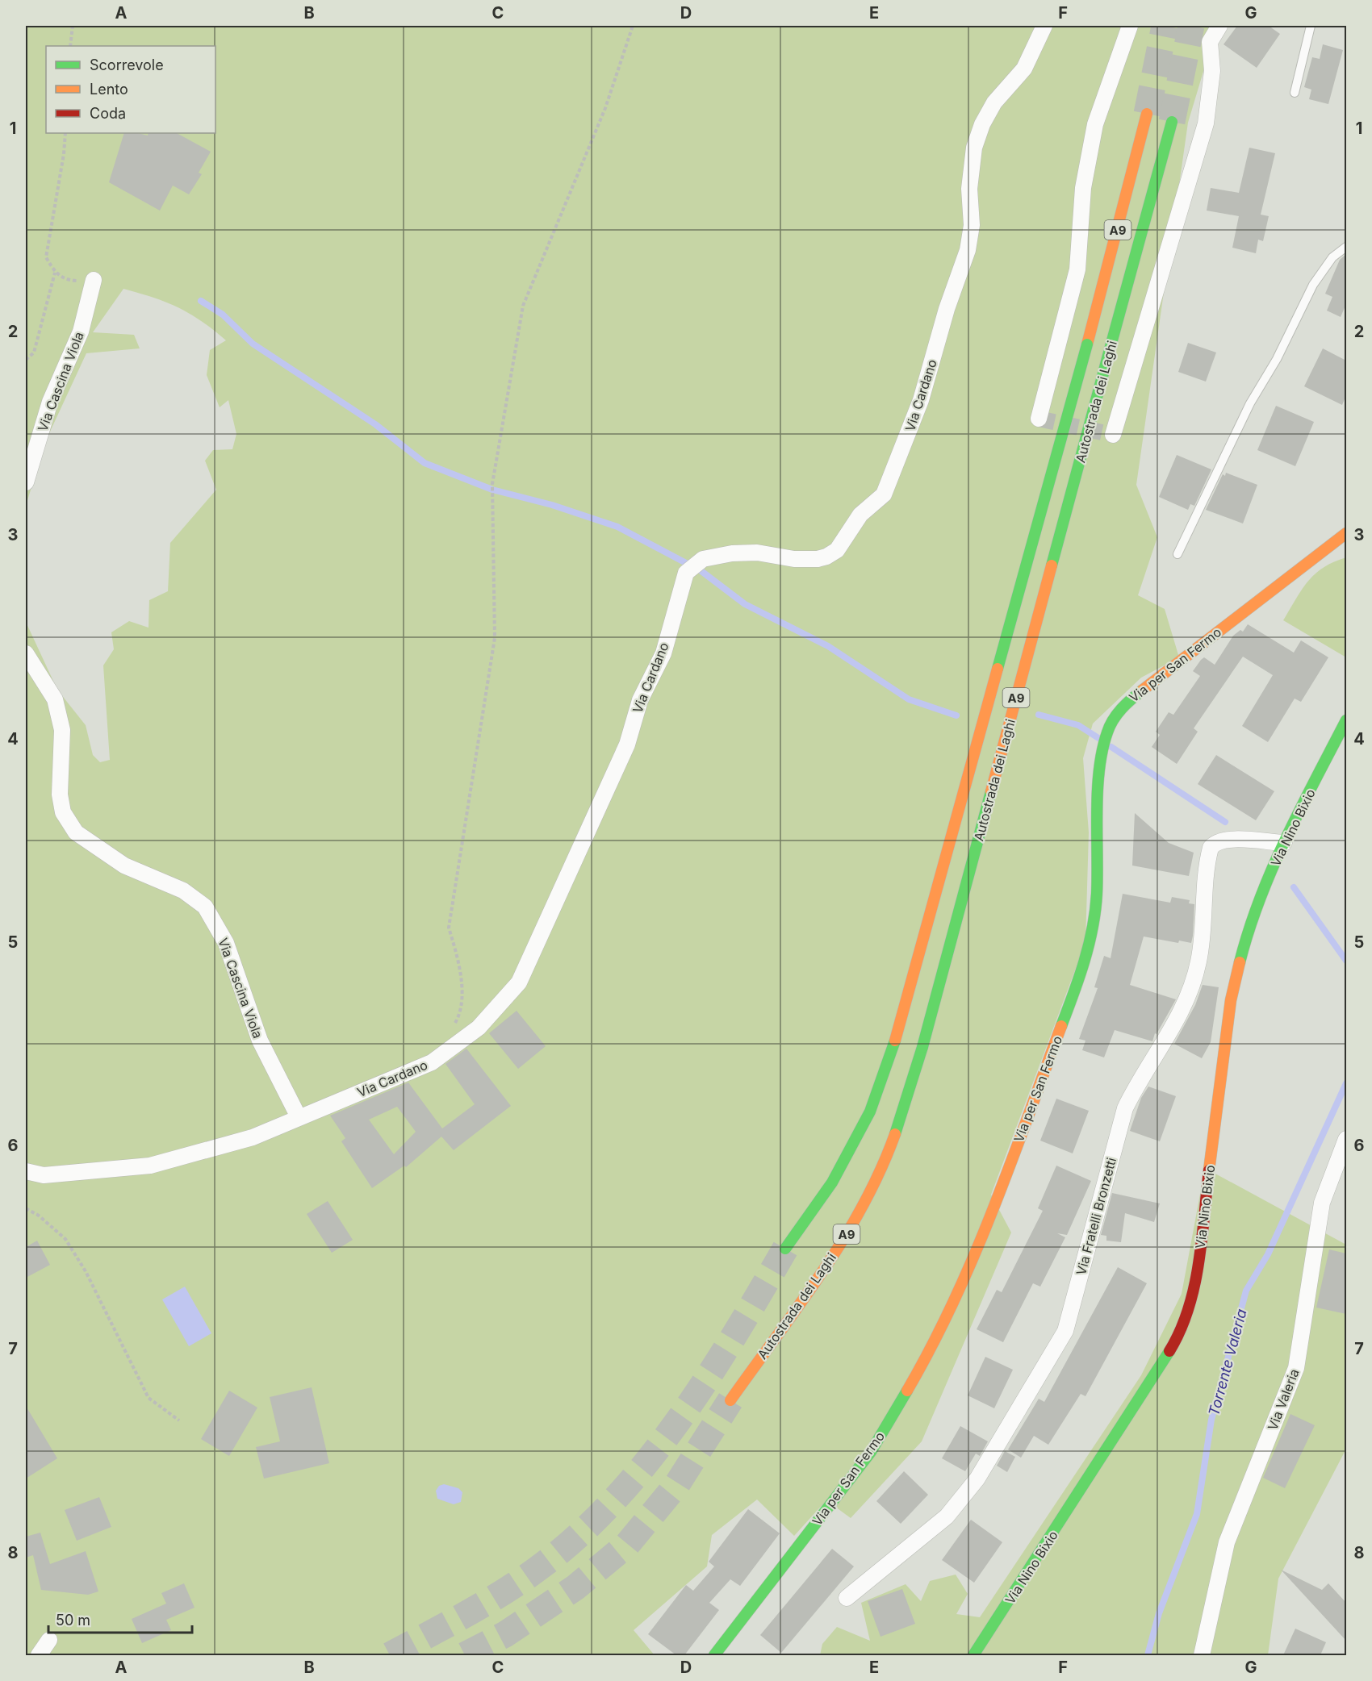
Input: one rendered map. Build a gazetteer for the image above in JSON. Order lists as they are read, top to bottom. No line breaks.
{"streets":{"main road":["A9","Autostrada dei Laghi","Via per San Fermo","Via Nino Bixio"],"street":["Via Cascina Viola","Via Cardano","Via Fratelli Bronzetti","Via Valeria"]},"crossings":[["Via Cascina Viola","Via Cardano"],["Via Nino Bixio","Via Fratelli Bronzetti"]],"water":["Torrente Valeria"],"legend":["Scorrevole","Lento","Coda"],"scale_bar":"50 m","grid":{"columns":["A","B","C","D","E","F","G"],"rows":["1","2","3","4","5","6","7","8"]}}
